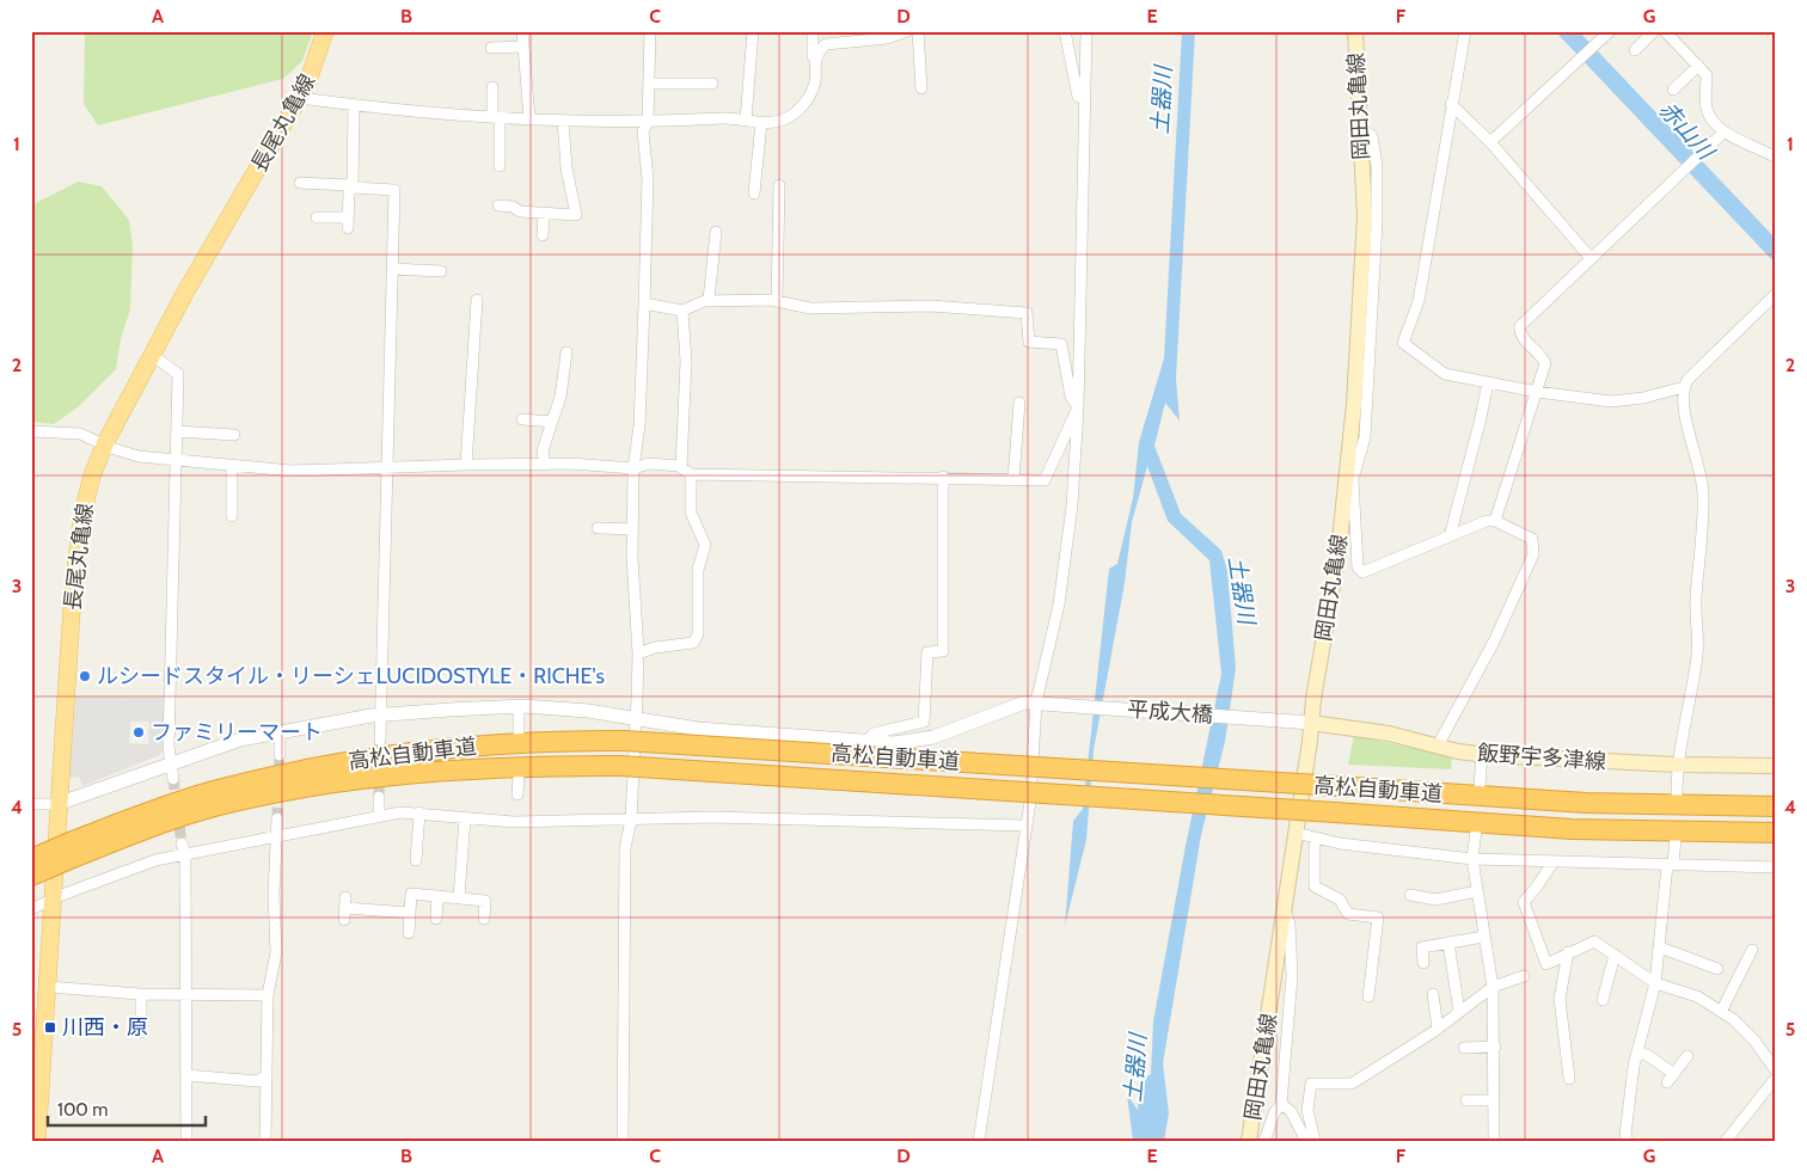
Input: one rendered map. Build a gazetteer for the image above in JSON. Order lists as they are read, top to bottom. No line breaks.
{"streets":{"highway":["高松自動車道"],"main road":["岡田丸亀線","長尾丸亀線","飯野宇多津線"],"street":["平成大橋"]},"crossings":[["岡田丸亀線","平成大橋"],["岡田丸亀線","飯野宇多津線"],["長尾丸亀線","平成大橋"],["平成大橋","飯野宇多津線"]],"water":["土器川","赤山川"],"places":{"other":["ルシードスタイル・リーシェLUCIDOSTYLE・RICHE's","ファミリーマート"],"transit":["川西・原"]},"scale_bar":"100 m","grid":{"columns":["A","B","C","D","E","F","G"],"rows":["1","2","3","4","5"]}}
